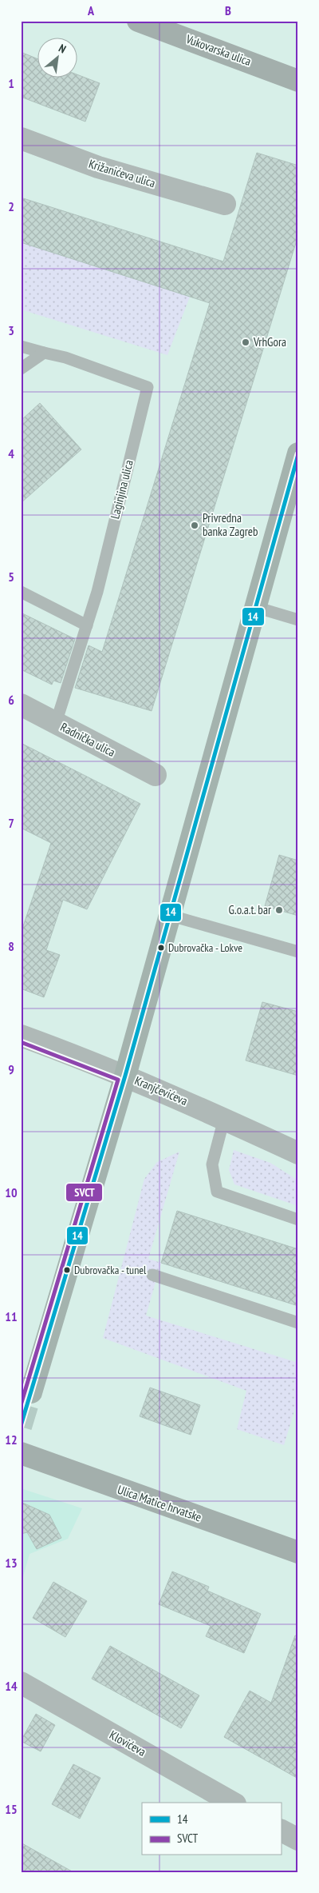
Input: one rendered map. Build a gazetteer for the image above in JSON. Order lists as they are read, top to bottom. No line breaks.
{"streets":{"street":["Vukovarska ulica","Križanićeva ulica","Radnička ulica","Kranjčevićeva","Ulica Matice hrvatske","Klovićeva"],"lane":["Laginjina ulica"]},"crossings":[["Laginjina ulica","Radnička ulica"]],"places":["VrhGora","Privredna banka Zagreb","G.o.a.t. bar","Dubrovačka - Lokve","Dubrovačka - tunel"],"lines":["transit line 14","transit line SVCT"],"legend":["14","SVCT"],"north":"top right","grid":{"columns":["A","B"],"rows":["1","2","3","4","5","6","7","8","9","10","11","12","13","14","15"]}}
